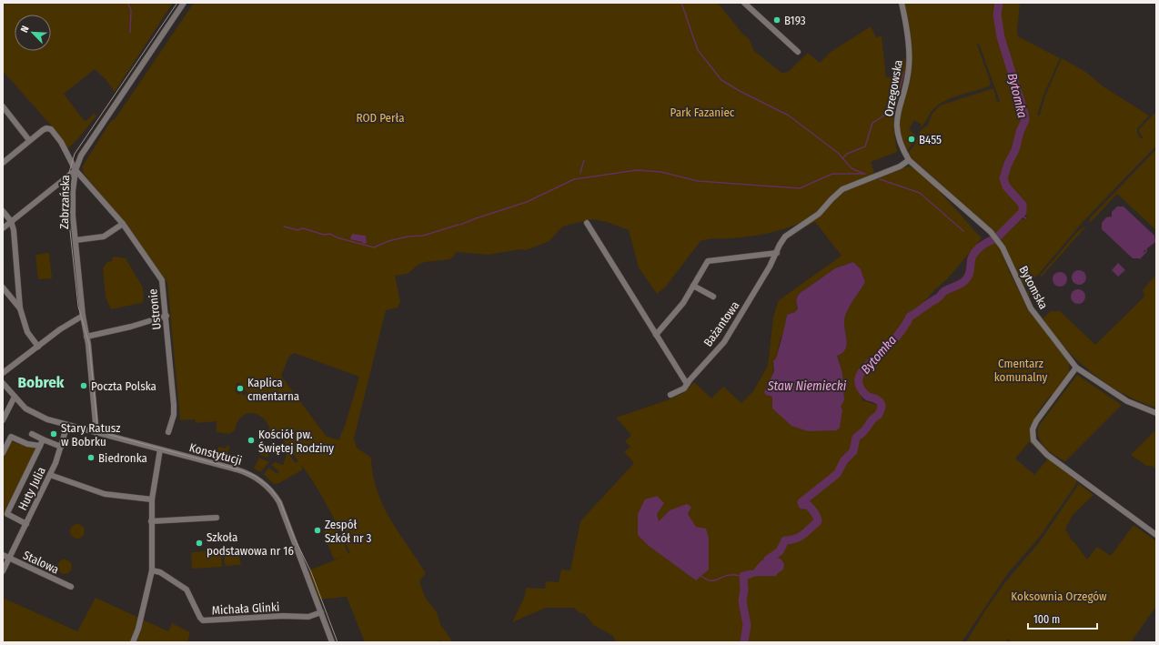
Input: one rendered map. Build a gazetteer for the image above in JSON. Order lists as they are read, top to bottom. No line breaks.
{"streets":{"street":["Orzegowska","Zabrzańska","Bytomska","Ustronie","Bażantowa","Konstytucji","Huty Julia","Stalowa","Michała Glinki"]},"crossings":[["Orzegowska","Bytomska"],["Orzegowska","Bażantowa"],["Zabrzańska","Ustronie"],["Zabrzańska","Konstytucji"],["Konstytucji","Huty Julia"],["Konstytucji","Michała Glinki"],["Huty Julia","Stalowa"]],"districts":["Bobrek"],"water":["Bytomka","Staw Niemiecki"],"parks":["Park Fazaniec","ROD Perła","Cmentarz komunalny","Koksownia Orzegów"],"places":["B193","B455","Poczta Polska","Kaplica cmentarna","Stary Ratusz w Bobrku","Kościół pw. Świętej Rodziny","Biedronka","Zespół Szkół nr 3","Szkoła podstawowa nr 16"],"scale_bar":"100 m","north":"top left"}
